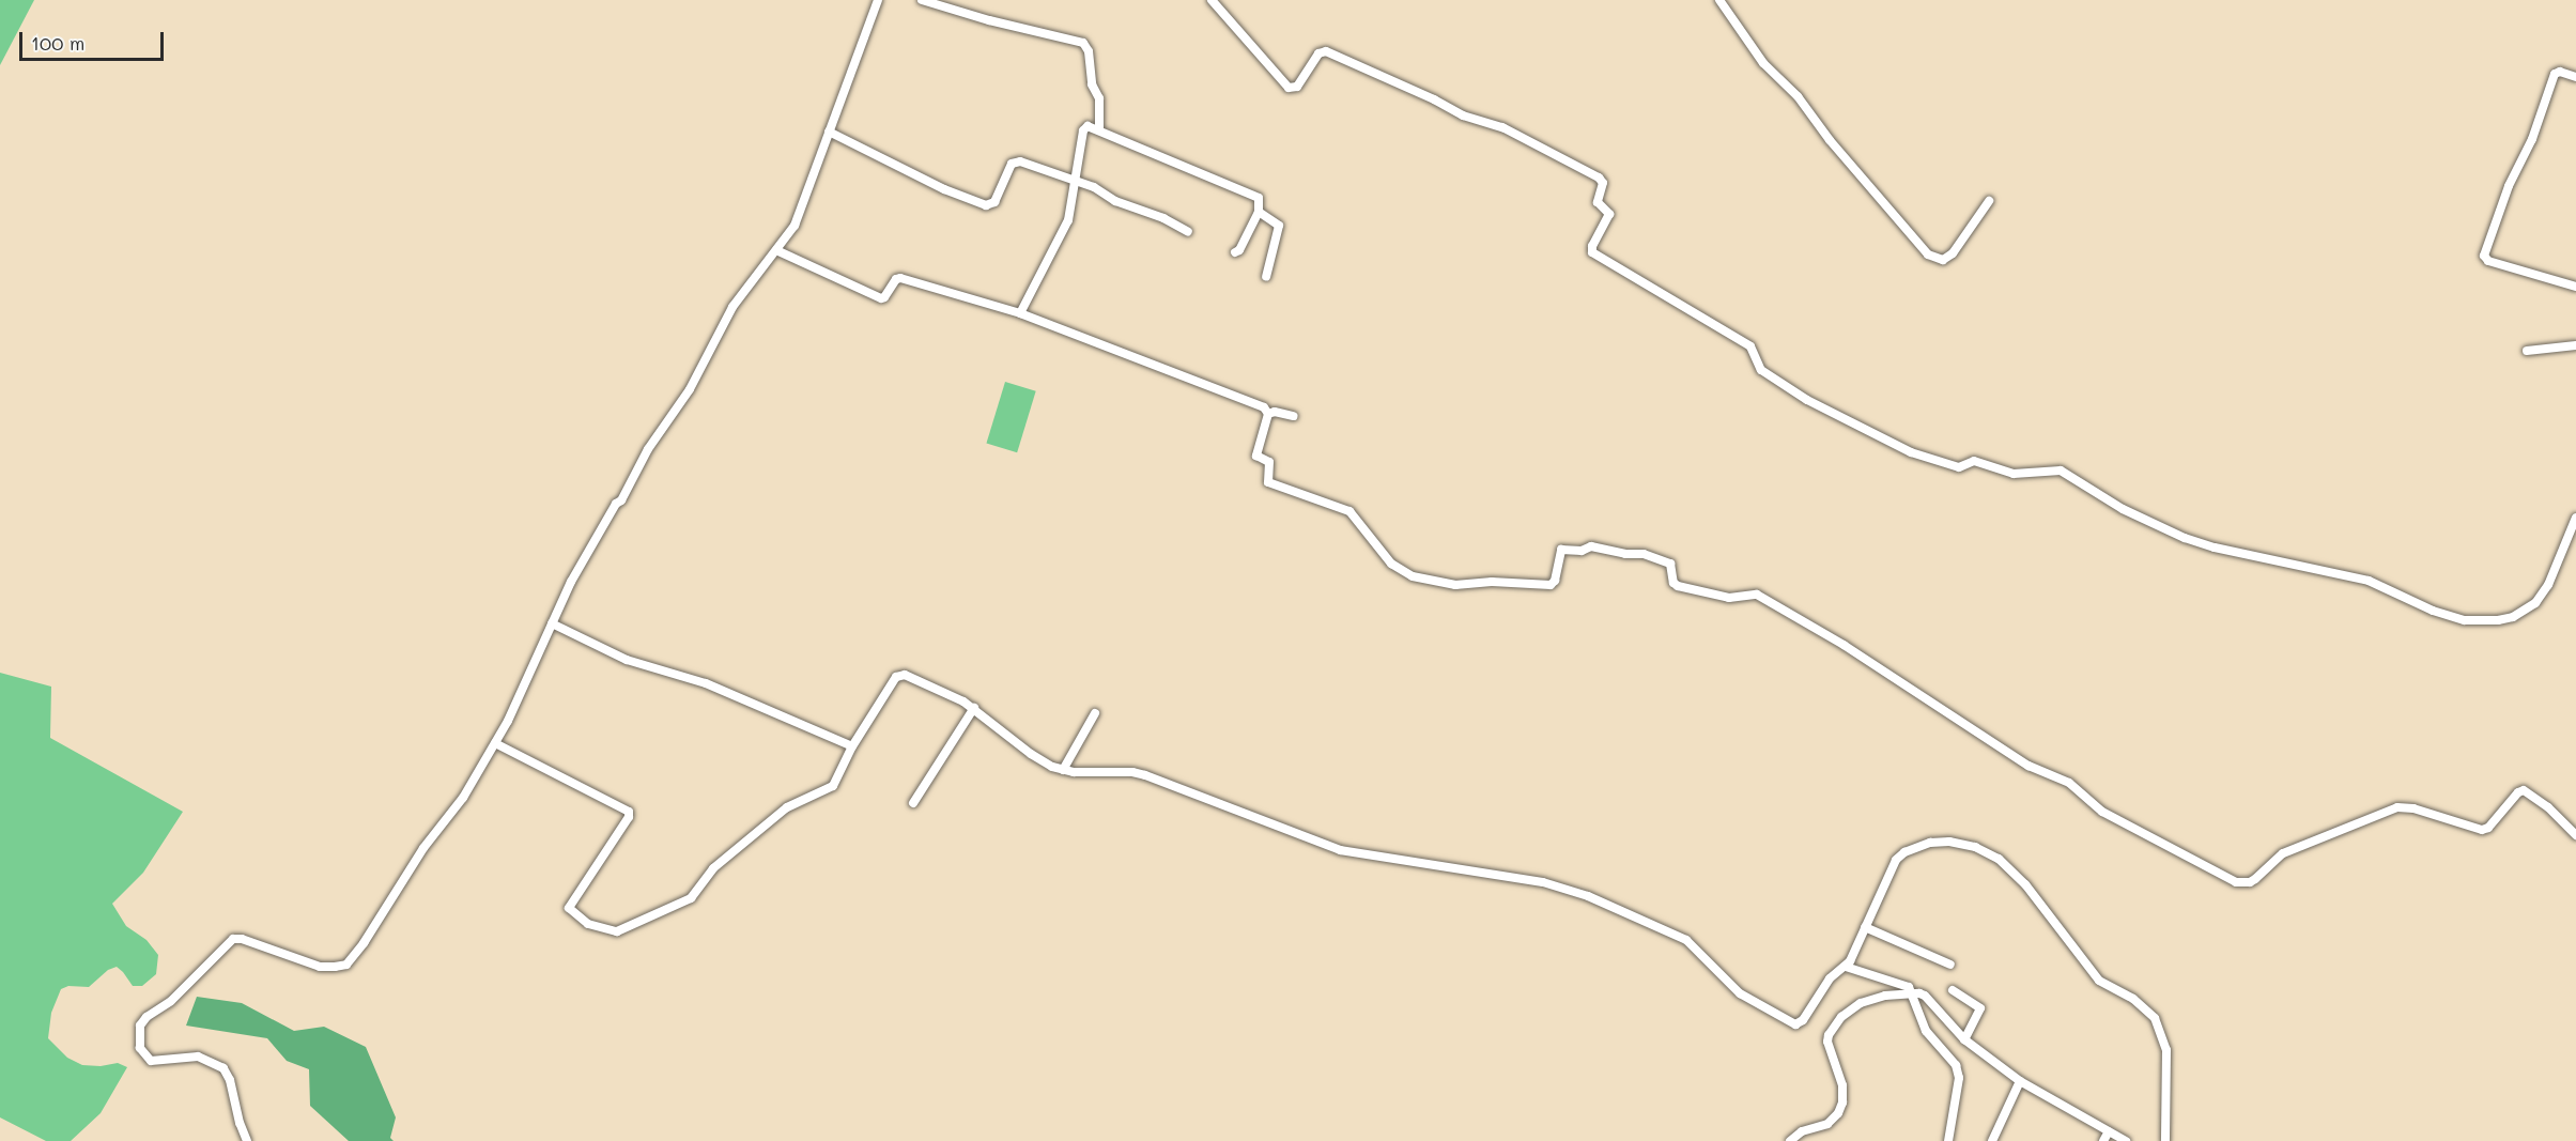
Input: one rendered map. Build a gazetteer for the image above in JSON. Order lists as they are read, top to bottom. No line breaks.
{"scale_bar":"100 m"}
